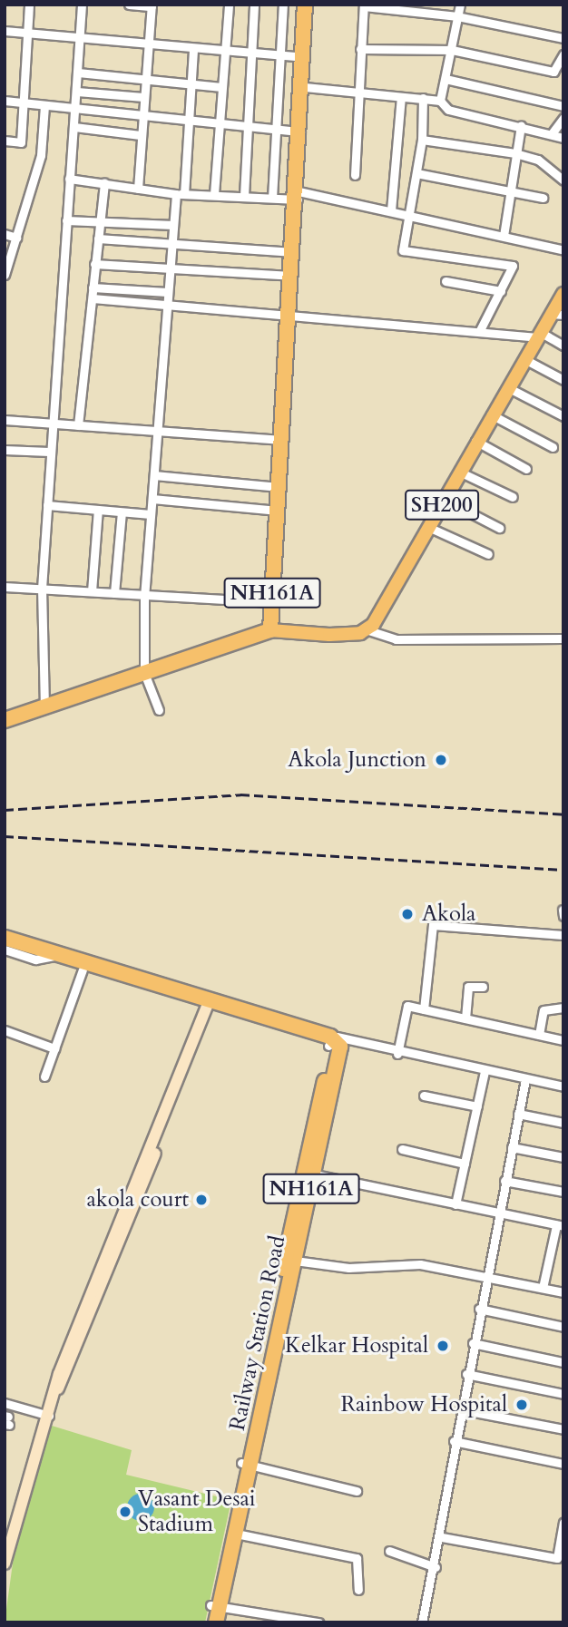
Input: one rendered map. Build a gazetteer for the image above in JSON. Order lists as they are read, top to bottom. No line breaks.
{"streets":{"highway":["NH161A","Railway Station Road"],"main road":["SH200"]},"places":["Akola Junction","Akola","akola court","Kelkar Hospital","Rainbow Hospital","Vasant Desai Stadium"]}
